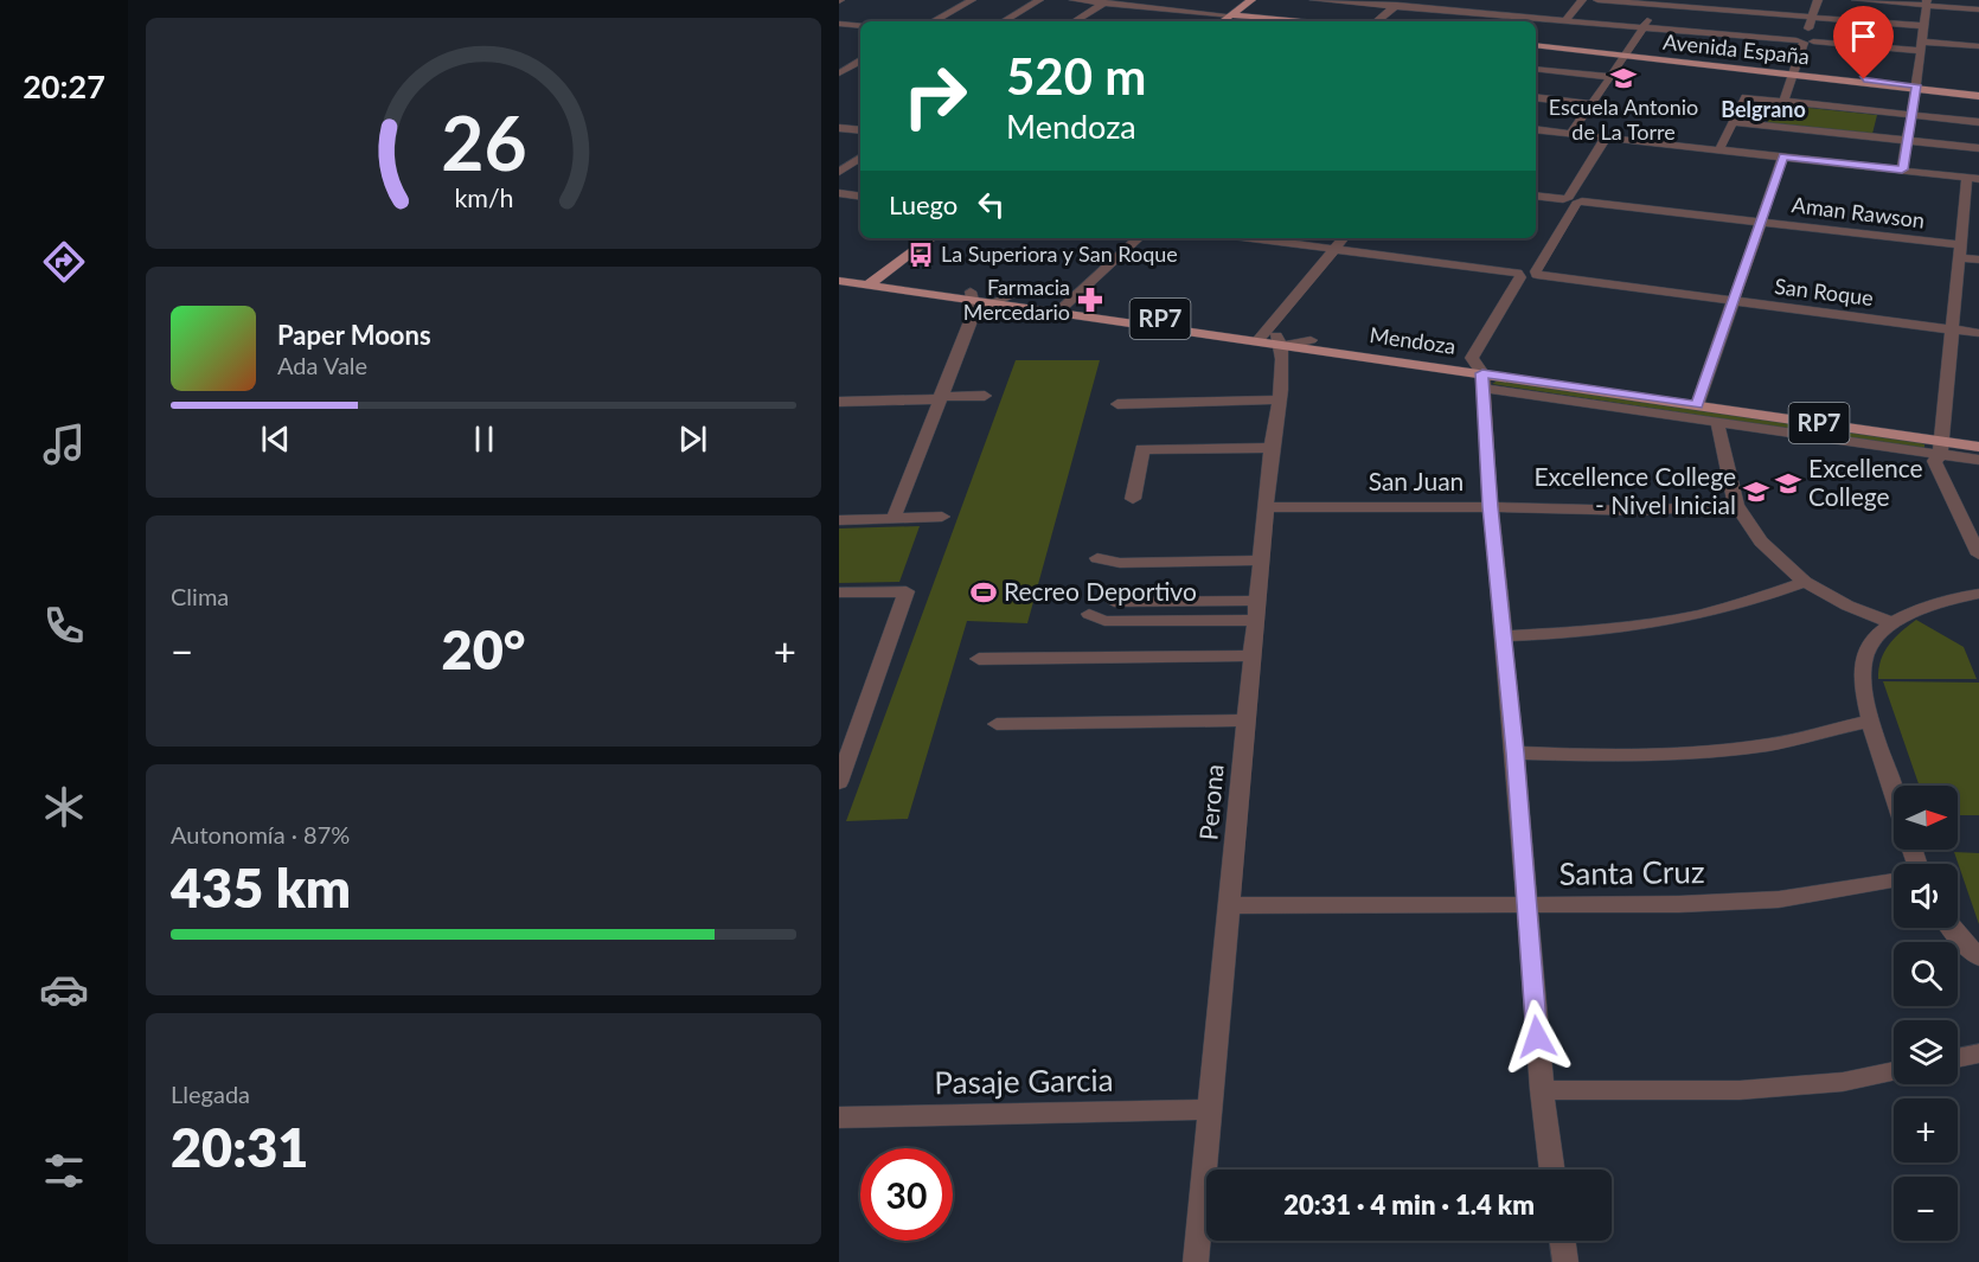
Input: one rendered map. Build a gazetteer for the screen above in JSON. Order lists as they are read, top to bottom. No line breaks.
{"streets":{"main road":["Avenida España","RP7","Mendoza"],"street":["Aman Rawson","San Roque","San Juan","Perona","Santa Cruz","Pasaje Garcia"]},"crossings":[["Mendoza","Perona"],["San Juan","Perona"],["Perona","Santa Cruz"],["Perona","Pasaje Garcia"]],"districts":["Belgrano"],"places":{"school or university":["Escuela Antonio de La Torre","Excellence College","Excellence College - Nivel Inicial"],"bus stop":["La Superiora y San Roque"],"pharmacy":["Farmacia Mercedario"],"sports":["Recreo Deportivo"]},"north":"right","page":{"tabs":"20:27","turn":["520 m","Mendoza"],"then":"Luego","song":["Paper Moons","Ada Vale"],"tile":["Clima",["Autonomía · 87%","435 km"],["Llegada","20:31"]],"heat":["−","20°","+"],"map_buttons":["+","−"],"limit":"30","trip":"20:31 · 4 min · 1.4 km","gauge":["26","km/h"]}}
